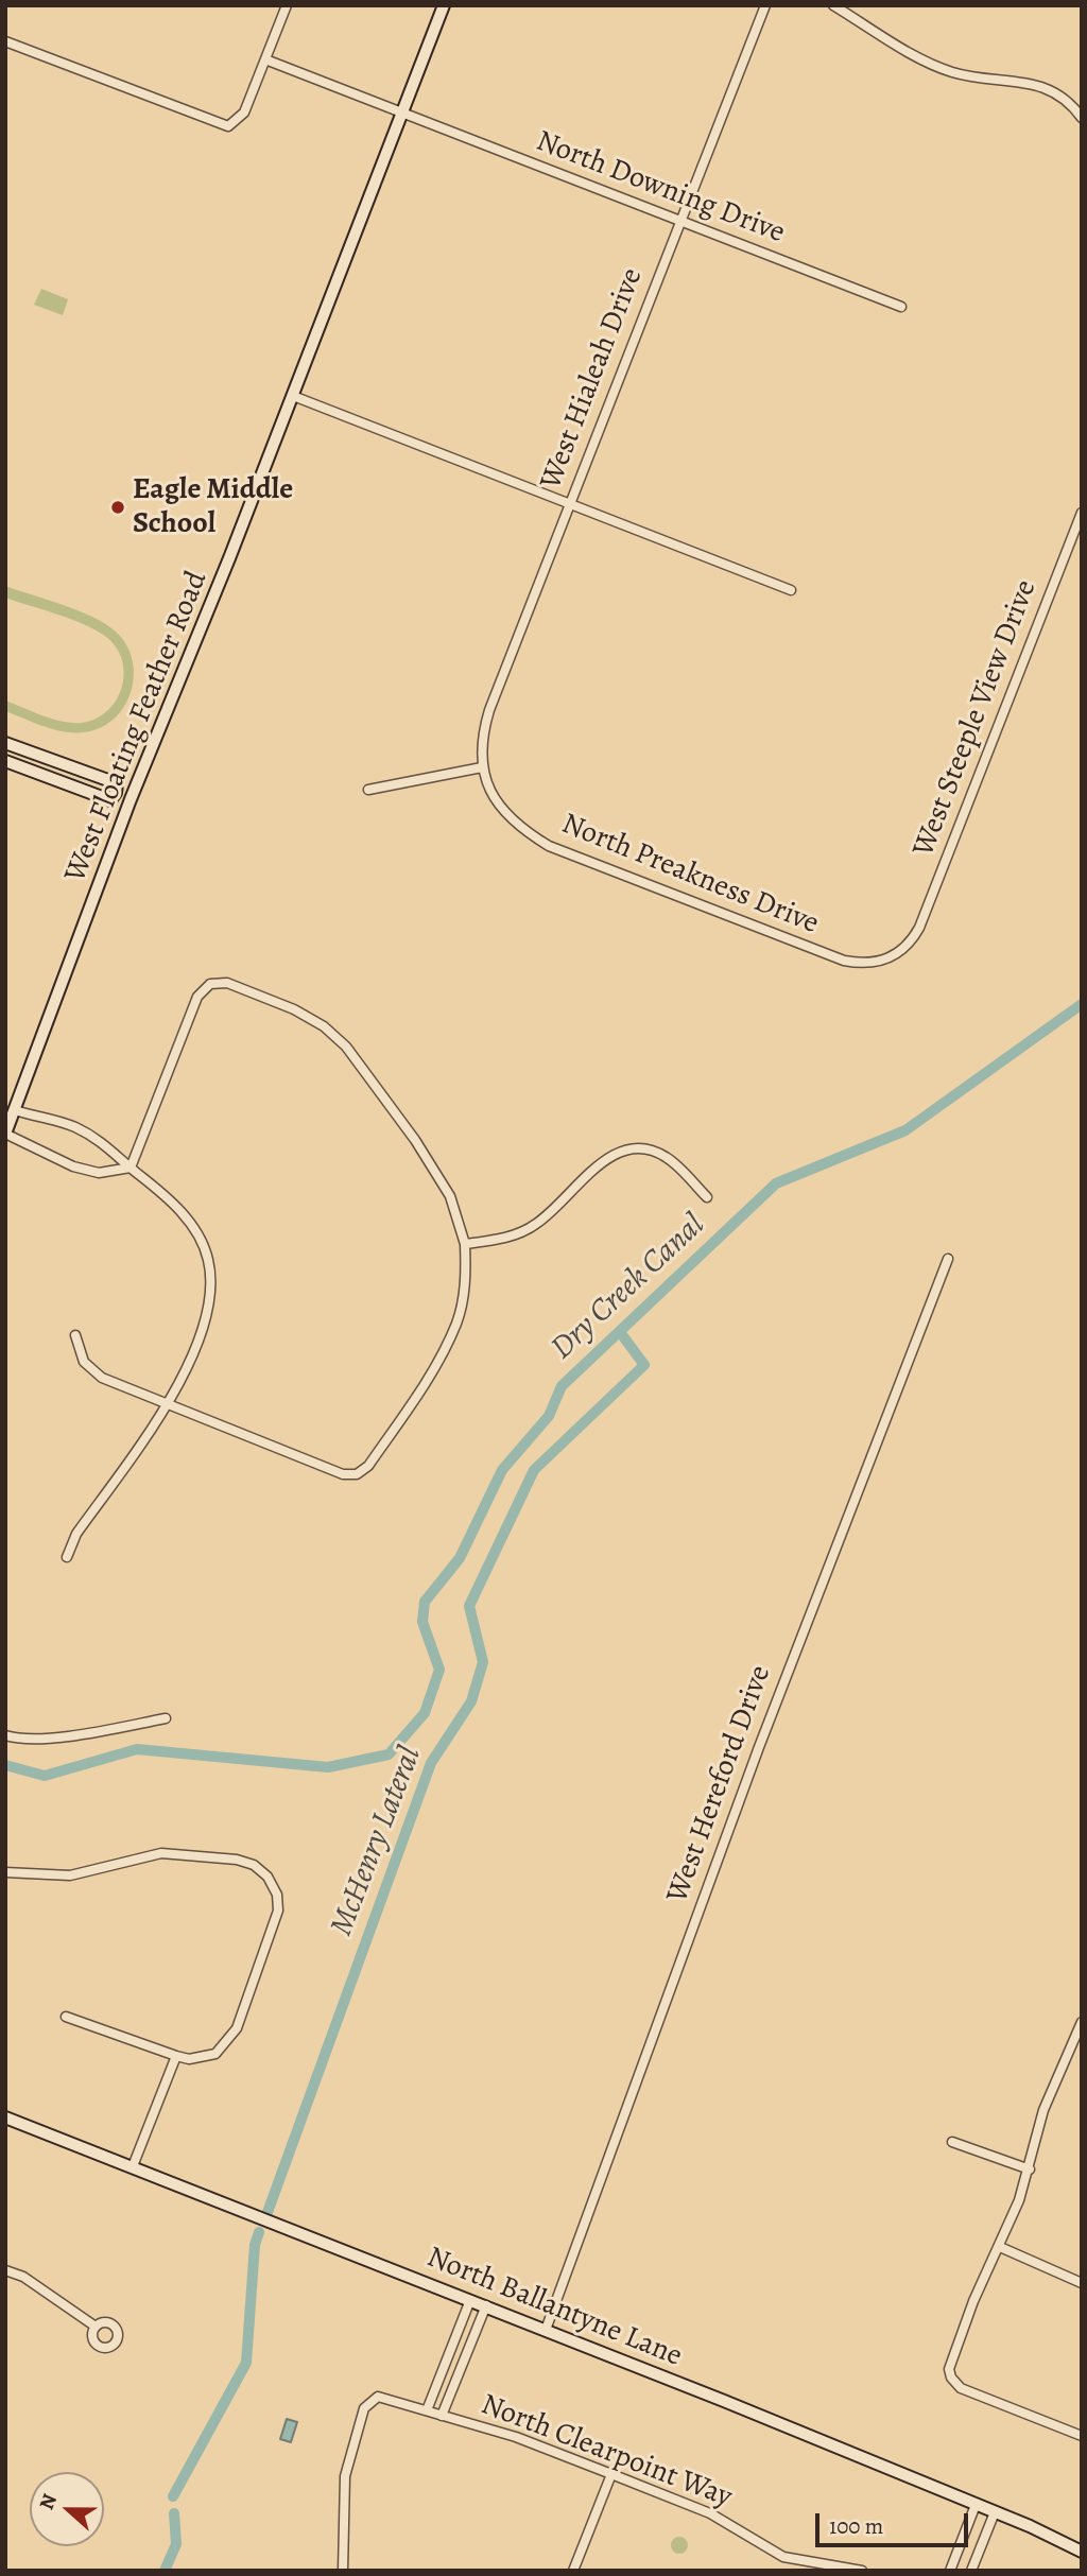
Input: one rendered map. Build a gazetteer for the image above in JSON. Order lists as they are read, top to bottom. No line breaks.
{"streets":{"street":["North Downing Drive","West Hialeah Drive","West Steeple View Drive","West Floating Feather Road","North Preakness Drive","West Hereford Drive","North Ballantyne Lane","North Clearpoint Way"]},"crossings":[["North Downing Drive","West Hialeah Drive"],["North Downing Drive","West Floating Feather Road"],["West Hialeah Drive","North Preakness Drive"],["West Steeple View Drive","North Preakness Drive"],["West Hereford Drive","North Ballantyne Lane"]],"water":["Dry Creek Canal","McHenry Lateral"],"places":["Eagle Middle School"],"scale_bar":"100 m","north":"left"}
